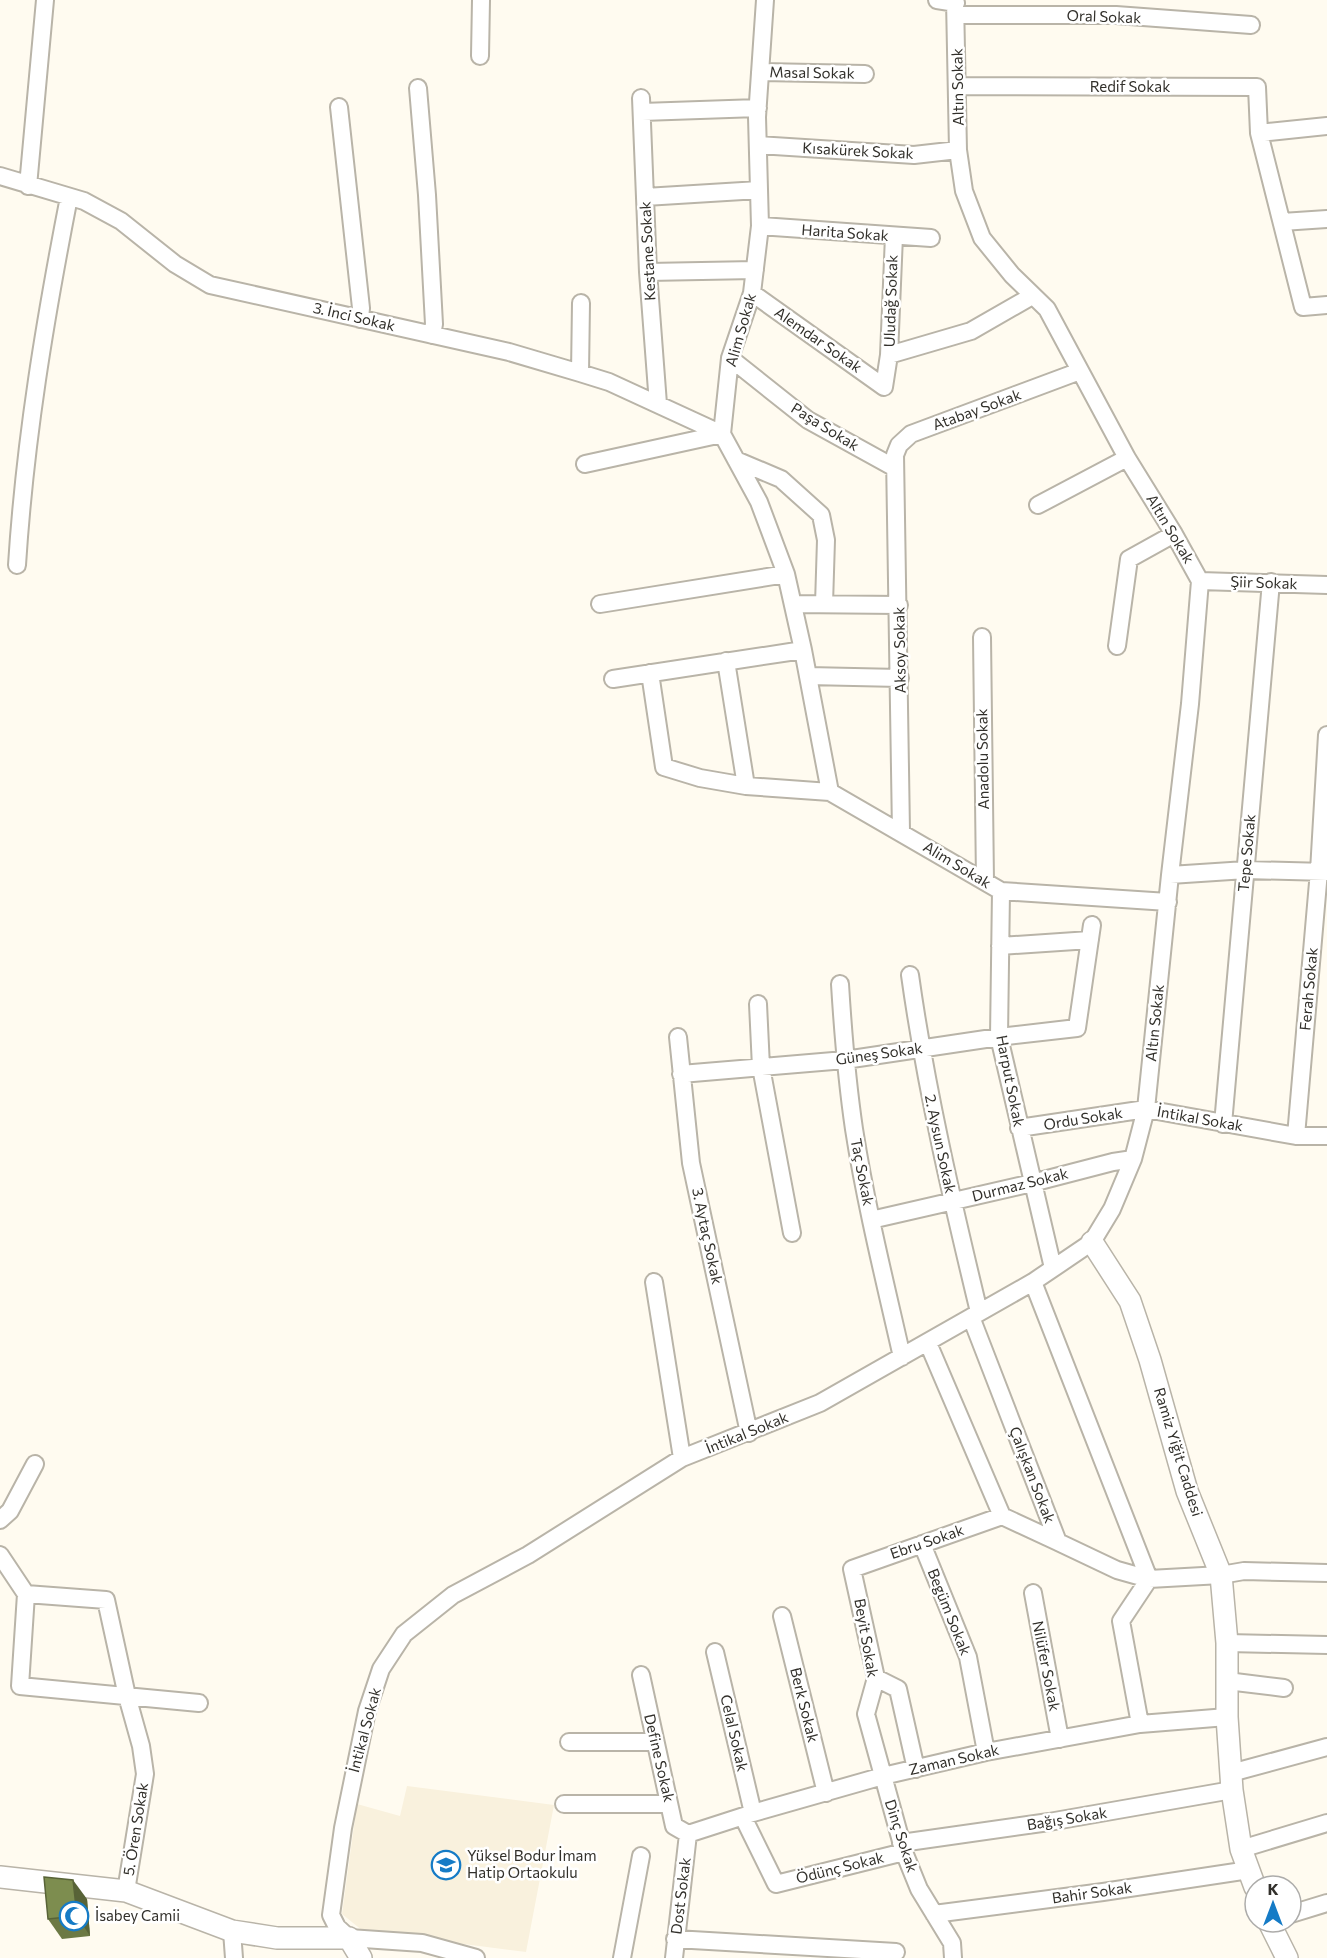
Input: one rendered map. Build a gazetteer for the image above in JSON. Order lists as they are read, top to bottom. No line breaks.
{"streets":{"main road":["Ramiz Yiğit Caddesi"],"street":["Oral Sokak","Masal Sokak","Altın Sokak","Redif Sokak","Kısakürek Sokak","Harita Sokak","Kestane Sokak","Uludağ Sokak","3. İnci Sokak","Alim Sokak","Alemdar Sokak","Atabay Sokak","Paşa Sokak","Şiir Sokak","Aksoy Sokak","Anadolu Sokak","Tepe Sokak","Ferah Sokak","Güneş Sokak","Harput Sokak","Ordu Sokak","İntikal Sokak","2. Aysun Sokak","Taç Sokak","Durmaz Sokak","3. Aytaç Sokak","Çalışkan Sokak","Ebru Sokak","Begüm Sokak","Beyit Sokak","Nilüfer Sokak","Berk Sokak","Celal Sokak","Define Sokak","Zaman Sokak","Bağış Sokak","5. Ören Sokak","Dinç Sokak","Ödünç Sokak","Bahir Sokak","Dost Sokak"]},"crossings":[["Oral Sokak","Altın Sokak"],["Masal Sokak","Alim Sokak"],["Altın Sokak","Redif Sokak"],["Altın Sokak","Kısakürek Sokak"],["Altın Sokak","Uludağ Sokak"],["Altın Sokak","Alim Sokak"],["Altın Sokak","Atabay Sokak"],["Altın Sokak","Şiir Sokak"],["Altın Sokak","Ordu Sokak"],["Altın Sokak","İntikal Sokak"],["Kısakürek Sokak","Alim Sokak"],["Harita Sokak","Uludağ Sokak"],["Harita Sokak","Alim Sokak"],["Kestane Sokak","3. İnci Sokak"],["Kestane Sokak","Alim Sokak"],["Uludağ Sokak","Alemdar Sokak"],["3. İnci Sokak","Alim Sokak"],["Alim Sokak","Alemdar Sokak"],["Alim Sokak","Paşa Sokak"],["Alim Sokak","Aksoy Sokak"],["Alim Sokak","Anadolu Sokak"],["Alim Sokak","Harput Sokak"],["Atabay Sokak","Paşa Sokak"],["Atabay Sokak","Aksoy Sokak"],["Paşa Sokak","Aksoy Sokak"],["Şiir Sokak","Tepe Sokak"],["Tepe Sokak","İntikal Sokak"],["Ferah Sokak","İntikal Sokak"],["Güneş Sokak","Harput Sokak"],["Güneş Sokak","2. Aysun Sokak"],["Güneş Sokak","Taç Sokak"],["Güneş Sokak","3. Aytaç Sokak"],["Harput Sokak","Ordu Sokak"],["Harput Sokak","İntikal Sokak"],["Harput Sokak","Durmaz Sokak"],["Ordu Sokak","İntikal Sokak"],["İntikal Sokak","2. Aysun Sokak"],["İntikal Sokak","Taç Sokak"],["İntikal Sokak","Durmaz Sokak"],["İntikal Sokak","3. Aytaç Sokak"],["İntikal Sokak","Ramiz Yiğit Caddesi"],["İntikal Sokak","Çalışkan Sokak"],["2. Aysun Sokak","Durmaz Sokak"],["2. Aysun Sokak","Çalışkan Sokak"],["Taç Sokak","Durmaz Sokak"],["Ramiz Yiğit Caddesi","Çalışkan Sokak"],["Ramiz Yiğit Caddesi","Zaman Sokak"],["Ramiz Yiğit Caddesi","Bağış Sokak"],["Ebru Sokak","Begüm Sokak"],["Ebru Sokak","Beyit Sokak"],["Begüm Sokak","Zaman Sokak"],["Beyit Sokak","Zaman Sokak"],["Beyit Sokak","Dinç Sokak"],["Nilüfer Sokak","Zaman Sokak"],["Berk Sokak","Zaman Sokak"],["Celal Sokak","Zaman Sokak"],["Celal Sokak","Ödünç Sokak"],["Define Sokak","Zaman Sokak"],["Define Sokak","Dost Sokak"],["Zaman Sokak","Dinç Sokak"],["Zaman Sokak","Dost Sokak"],["Bağış Sokak","Dinç Sokak"],["Bağış Sokak","Ödünç Sokak"],["Dinç Sokak","Ödünç Sokak"],["Dinç Sokak","Bahir Sokak"]],"places":{"school or university":["Yüksel Bodur İmam Hatip Ortaokulu"],"mosque":["İsabey Camii"]},"north":"top"}
